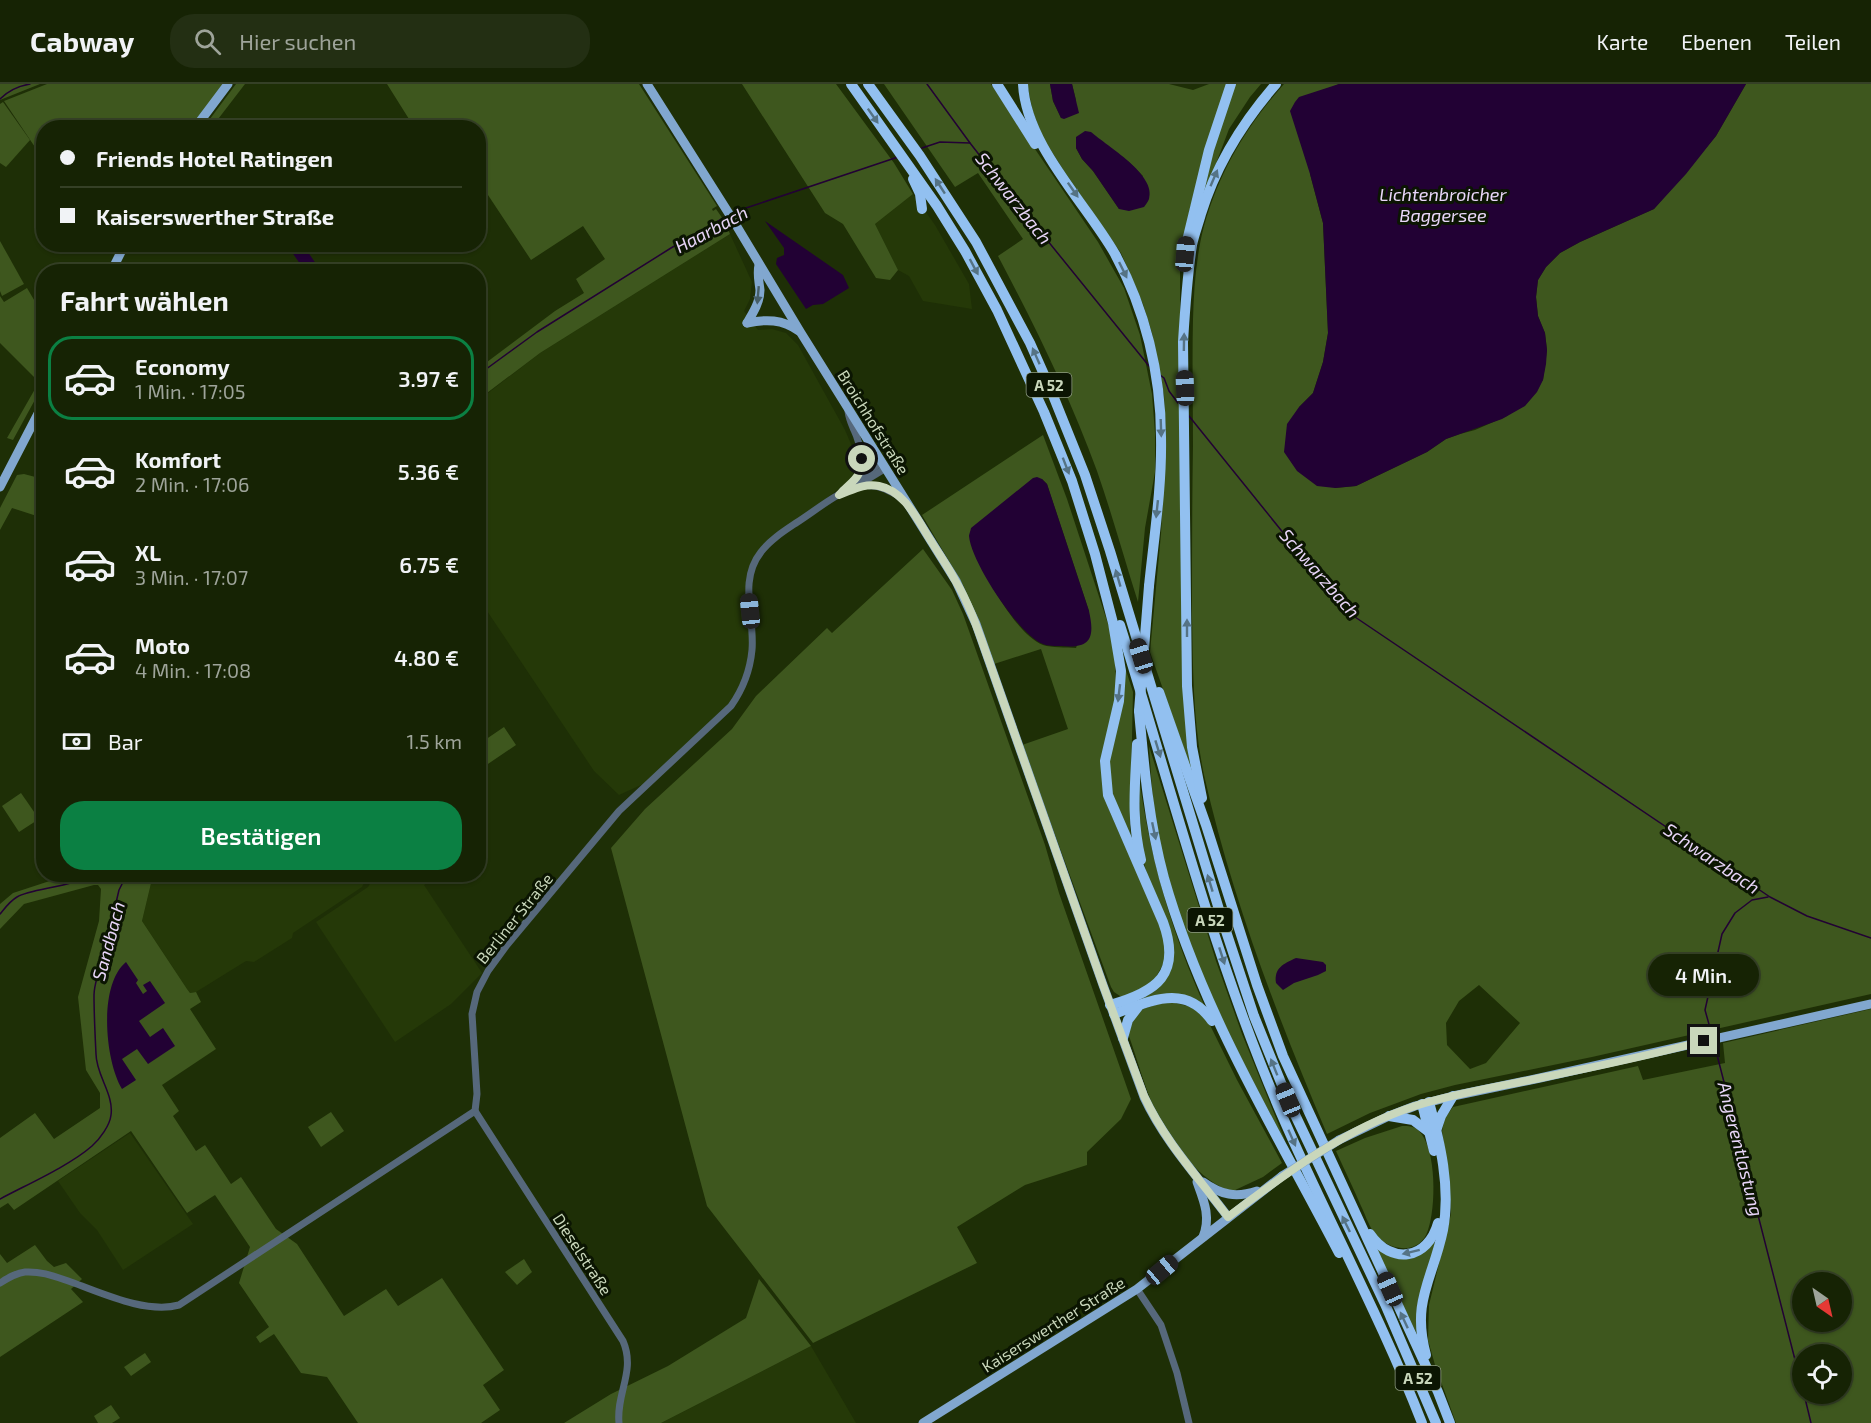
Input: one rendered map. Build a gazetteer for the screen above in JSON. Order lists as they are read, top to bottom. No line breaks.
{"streets":{"highway":["A 52"],"main road":["Broichhofstraße","Kaiserswerther Straße"],"street":["Berliner Straße","Dieselstraße"]},"crossings":[["Broichhofstraße","Berliner Straße"],["Broichhofstraße","Kaiserswerther Straße"],["Berliner Straße","Dieselstraße"]],"water":["Lichtenbroicher Baggersee","Schwarzbach","Haarbach","Sandbach","Angerentlastung"],"north":"bottom right","page":{"header":"Cabway","search":"Hier suchen","nav":["Karte","Ebenen","Teilen"],"banner":["Friends Hotel Ratingen","Kaiserswerther Straße"],"heading":"Fahrt wählen","list":[{"name":"Economy","note":"1 Min. · 17:05","value":"3.97 €"},{"name":"Komfort","note":"2 Min. · 17:06","value":"5.36 €"},{"name":"XL","note":"3 Min. · 17:07","value":"6.75 €"},{"name":"Moto","note":"4 Min. · 17:08","value":"4.80 €"}],"pay":["Bar","1.5 km"],"buttons":"Bestätigen","bubble":"4 Min."}}
